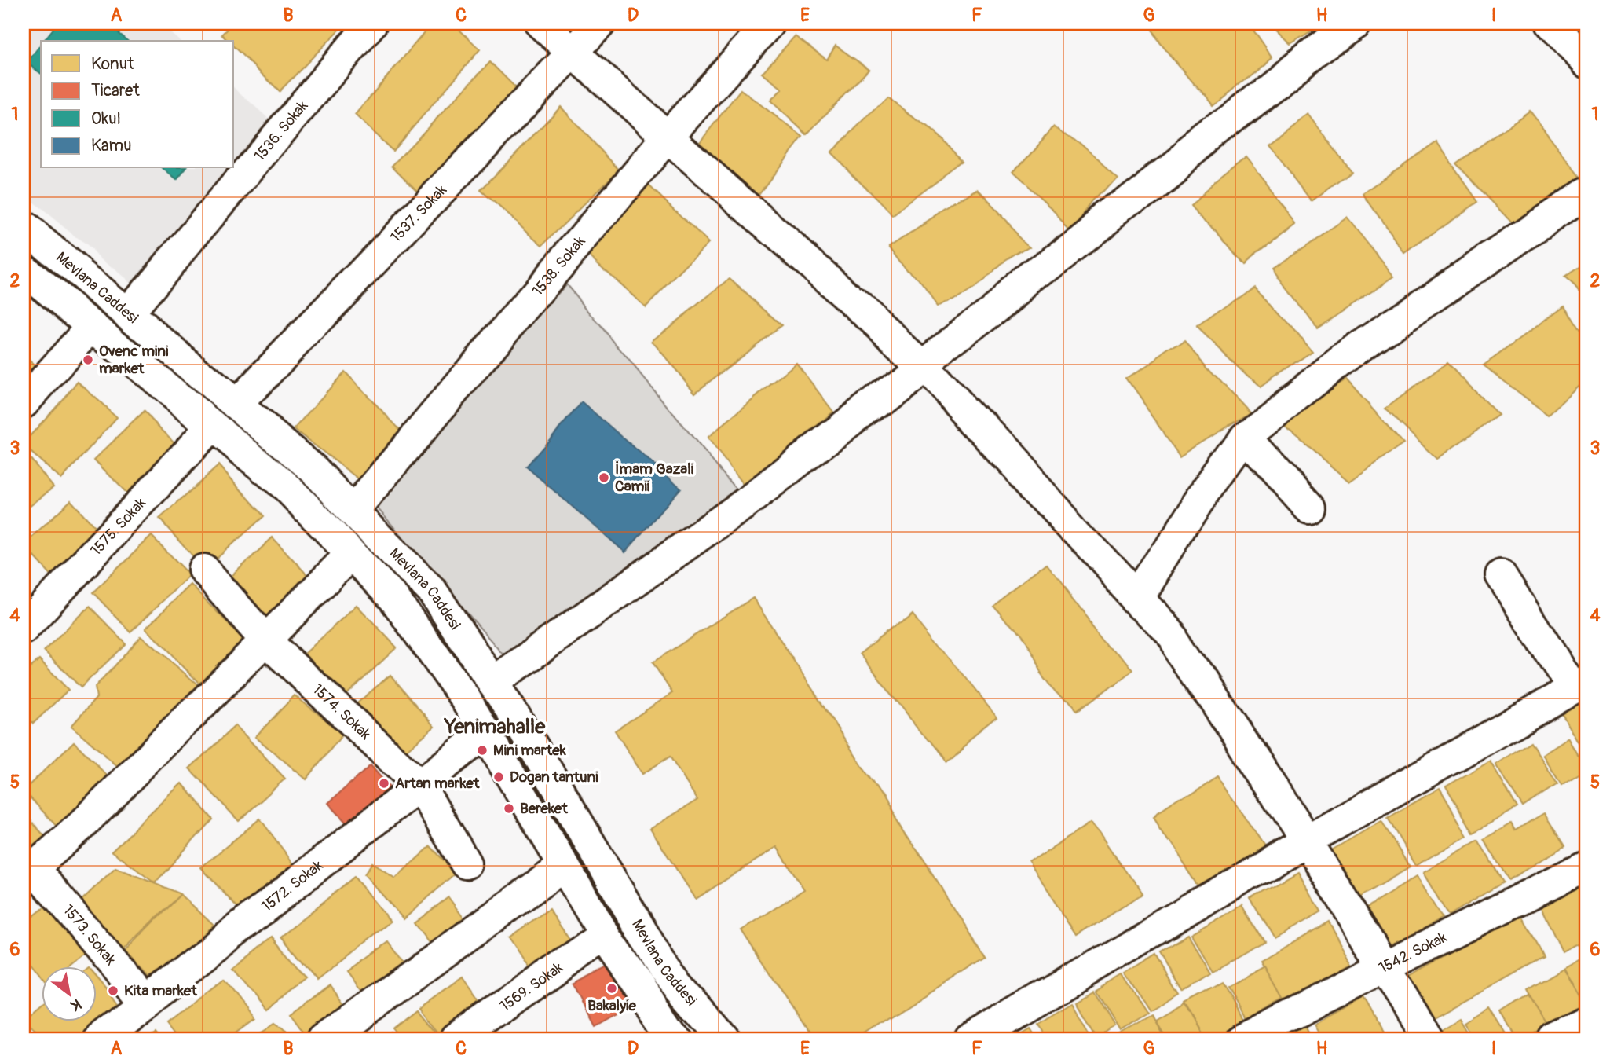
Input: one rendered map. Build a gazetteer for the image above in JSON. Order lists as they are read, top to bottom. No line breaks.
{"streets":{"street":["1536. Sokak","1537. Sokak","1538. Sokak","Mevlana Caddesi","1575. Sokak","1574. Sokak","1572. Sokak","1573. Sokak","1542. Sokak","1569. Sokak"]},"crossings":[["1536. Sokak","Mevlana Caddesi"],["1537. Sokak","Mevlana Caddesi"],["1538. Sokak","Mevlana Caddesi"],["Mevlana Caddesi","1575. Sokak"],["Mevlana Caddesi","1572. Sokak"],["Mevlana Caddesi","1569. Sokak"],["1574. Sokak","1572. Sokak"],["1572. Sokak","1573. Sokak"]],"districts":["Yenimahalle"],"places":["Ovenc mini market","İmam Gazali Camii","Mini martek","Dogan tantuni","Artan market","Bereket","Bakalyie","Kita market"],"legend":["Konut","Ticaret","Okul","Kamu"],"north":"bottom right","grid":{"columns":["A","B","C","D","E","F","G","H","I"],"rows":["1","2","3","4","5","6"]}}
